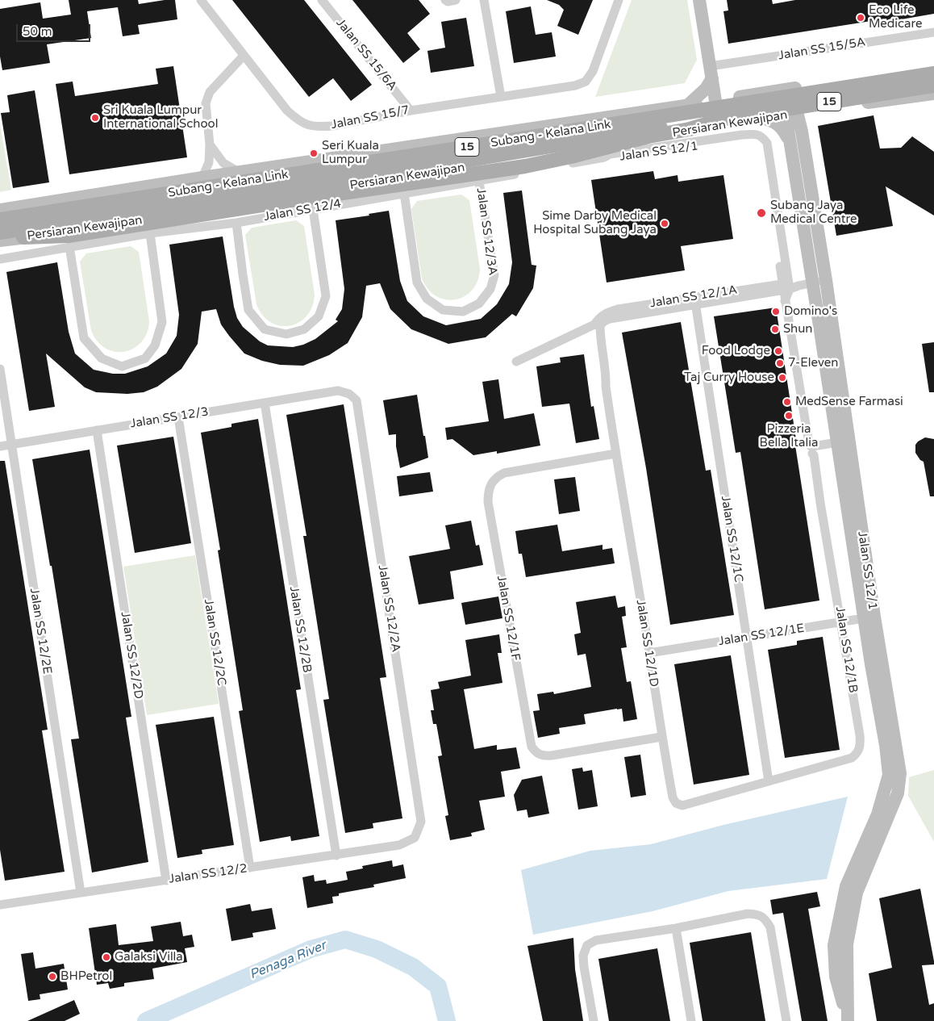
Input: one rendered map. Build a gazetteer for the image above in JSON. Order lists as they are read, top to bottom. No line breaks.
{"streets":{"main road":["15","Persiaran Kewajipan","Subang - Kelana Link","Jalan SS 12/1"],"street":["Jalan SS 15/5A","Jalan SS 15/6A","Jalan SS 15/7","Jalan SS 12/4","Jalan SS 12/3A","Jalan SS 12/1A","Jalan SS 12/3","Jalan SS 12/1C","Jalan SS 12/2A","Jalan SS 12/1F","Jalan SS 12/2B","Jalan SS 12/2E","Jalan SS 12/1E","Jalan SS 12/2C","Jalan SS 12/1D","Jalan SS 12/1B","Jalan SS 12/2D","Jalan SS 12/2"]},"crossings":[["Jalan SS 15/6A","Jalan SS 15/7"],["15","Subang - Kelana Link"],["Persiaran Kewajipan","Jalan SS 12/1"],["Jalan SS 12/1","Jalan SS 12/4"],["Jalan SS 12/1","Jalan SS 12/1A"],["Jalan SS 12/1","Jalan SS 12/1E"],["Jalan SS 12/4","Jalan SS 12/3A"],["Jalan SS 12/1A","Jalan SS 12/1C"],["Jalan SS 12/1A","Jalan SS 12/1D"],["Jalan SS 12/3","Jalan SS 12/2A"],["Jalan SS 12/3","Jalan SS 12/2B"],["Jalan SS 12/3","Jalan SS 12/2E"],["Jalan SS 12/3","Jalan SS 12/2C"],["Jalan SS 12/3","Jalan SS 12/2D"],["Jalan SS 12/1C","Jalan SS 12/1E"],["Jalan SS 12/1C","Jalan SS 12/1D"],["Jalan SS 12/1C","Jalan SS 12/1B"],["Jalan SS 12/2A","Jalan SS 12/2"],["Jalan SS 12/1F","Jalan SS 12/1D"],["Jalan SS 12/2B","Jalan SS 12/2"],["Jalan SS 12/2E","Jalan SS 12/2"],["Jalan SS 12/1E","Jalan SS 12/1D"],["Jalan SS 12/1E","Jalan SS 12/1B"],["Jalan SS 12/2C","Jalan SS 12/2"],["Jalan SS 12/1D","Jalan SS 12/1B"],["Jalan SS 12/2D","Jalan SS 12/2"]],"water":["Penaga River"],"places":["Eco Life Medicare","Sri Kuala Lumpur International School","Seri Kuala Lumpur","Subang Jaya Medical Centre","Sime Darby Medical Hospital Subang Jaya","Domino's","Shun","Food Lodge","7-Eleven","Taj Curry House","MedSense Farmasi","Pizzeria Bella Italia","Galaksi Villa","BHPetrol"],"scale_bar":"50 m"}
